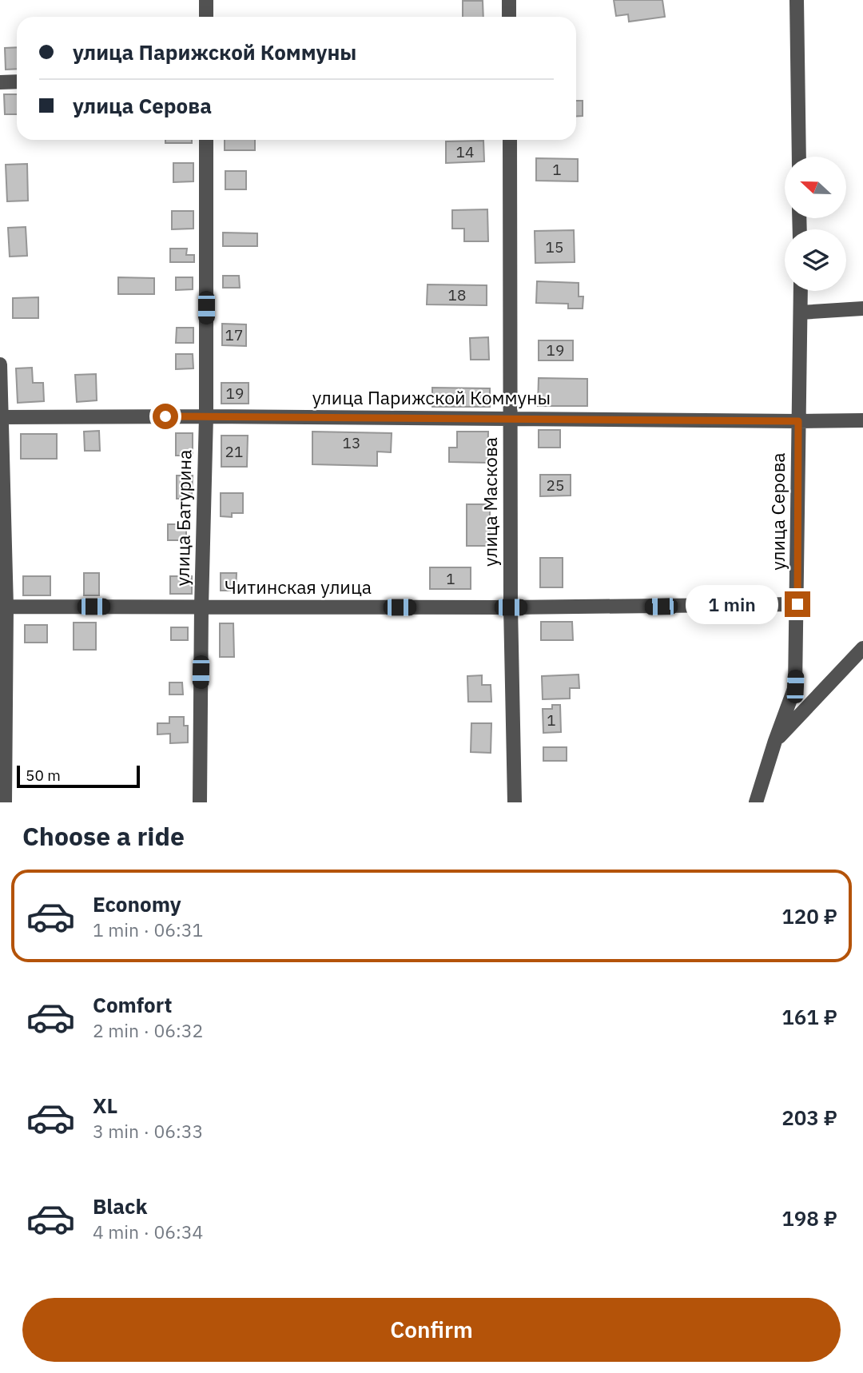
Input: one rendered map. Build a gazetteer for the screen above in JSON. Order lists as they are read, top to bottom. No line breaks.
{"streets":{"street":["улица Парижской Коммуны","улица Маскова","улица Серова","улица Батурина","Читинская улица"]},"crossings":[["улица Парижской Коммуны","улица Маскова"],["улица Парижской Коммуны","улица Серова"],["улица Парижской Коммуны","улица Батурина"],["улица Маскова","Читинская улица"],["улица Серова","Читинская улица"],["улица Батурина","Читинская улица"]],"house_numbers":["14","1","15","18","17","19","19","13","21","25","1","1"],"scale_bar":"50 m","north":"left","page":{"banner":["улица Парижской Коммуны","улица Серова"],"bubble":"1 min","scale":"50 m","heading":"Choose a ride","list":[{"name":"Economy","note":"1 min · 06:31","value":"120 ₽"},{"name":"Comfort","note":"2 min · 06:32","value":"161 ₽"},{"name":"XL","note":"3 min · 06:33","value":"203 ₽"},{"name":"Black","note":"4 min · 06:34","value":"198 ₽"}],"buttons":"Confirm"}}
